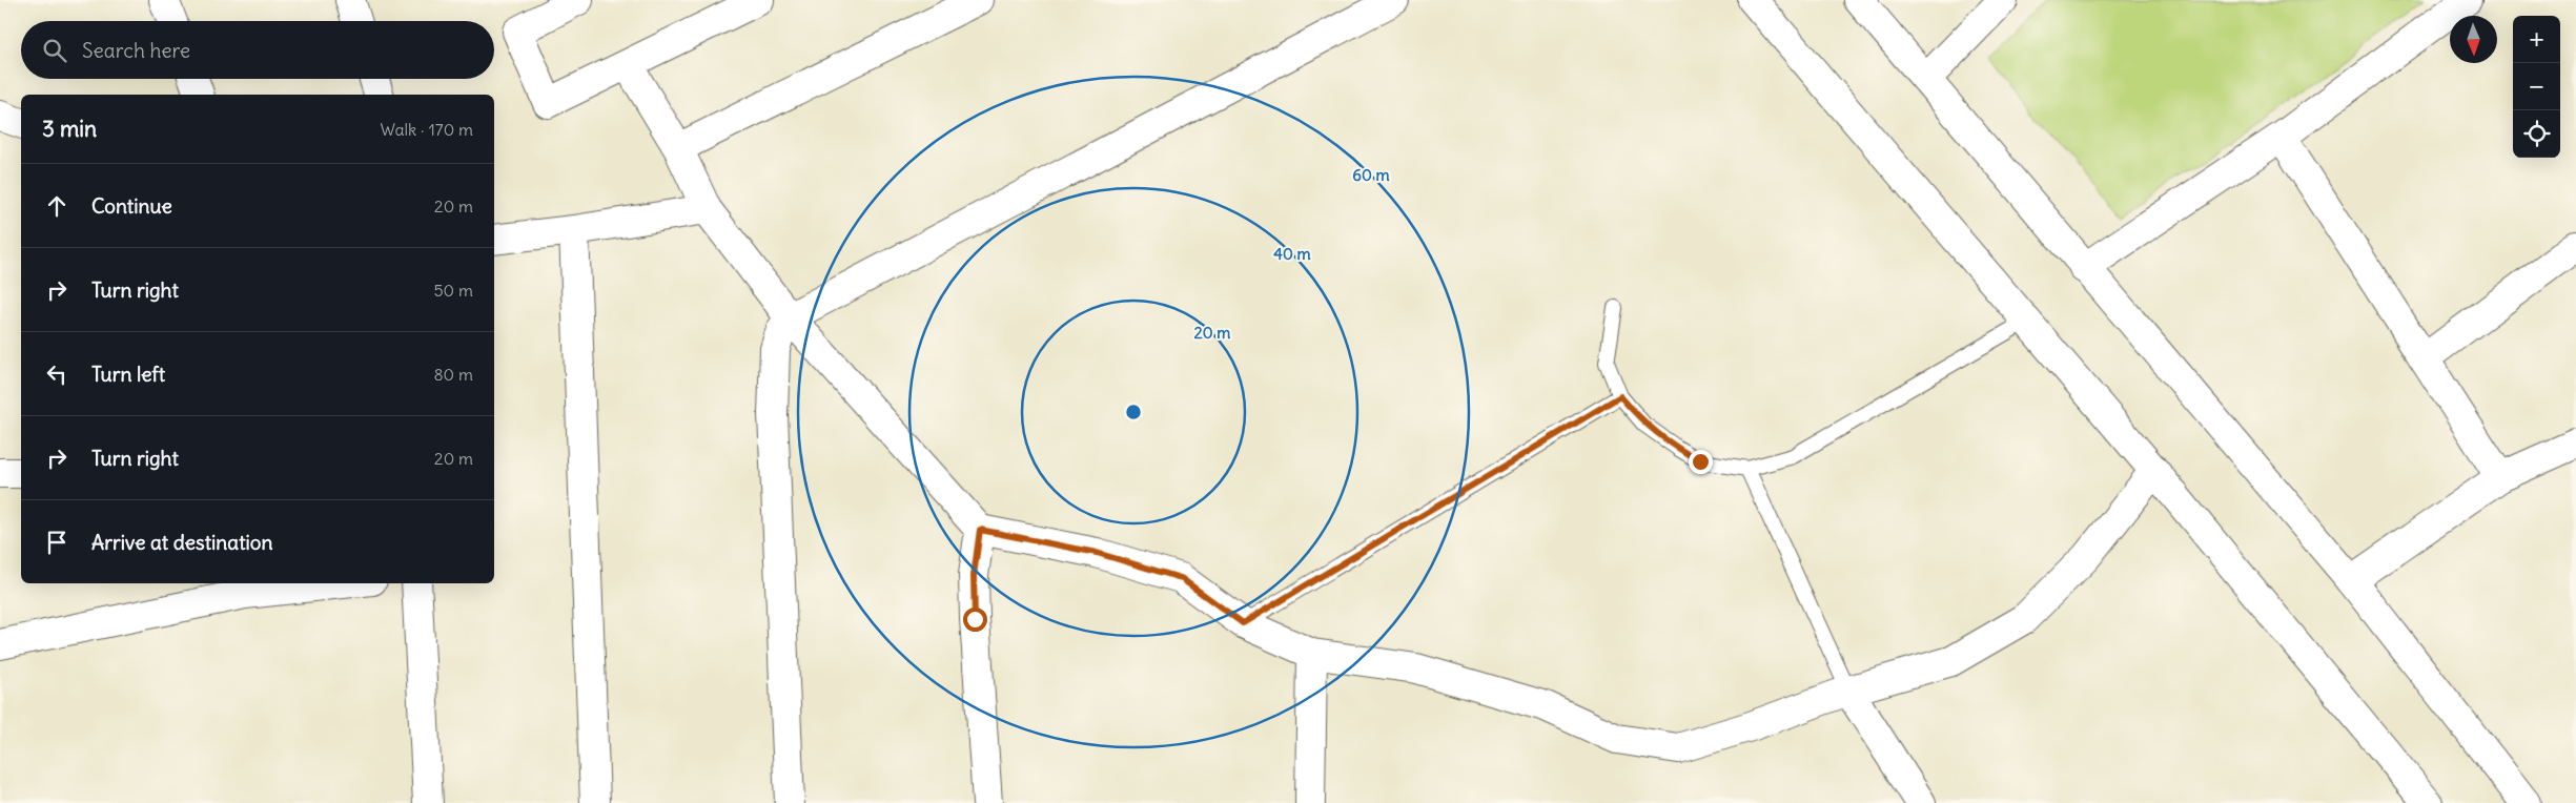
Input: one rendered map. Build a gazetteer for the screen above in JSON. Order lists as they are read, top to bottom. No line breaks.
{"north":"bottom","page":{"map_buttons":["+","−"],"search":"Search here","heading":["3 min","Walk · 170 m"],"list":[["Continue","20 m"],["Turn right","50 m"],["Turn left","80 m"],["Turn right","20 m"],"Arrive at destination"]},"rings":["60 m","40 m","20 m"]}
